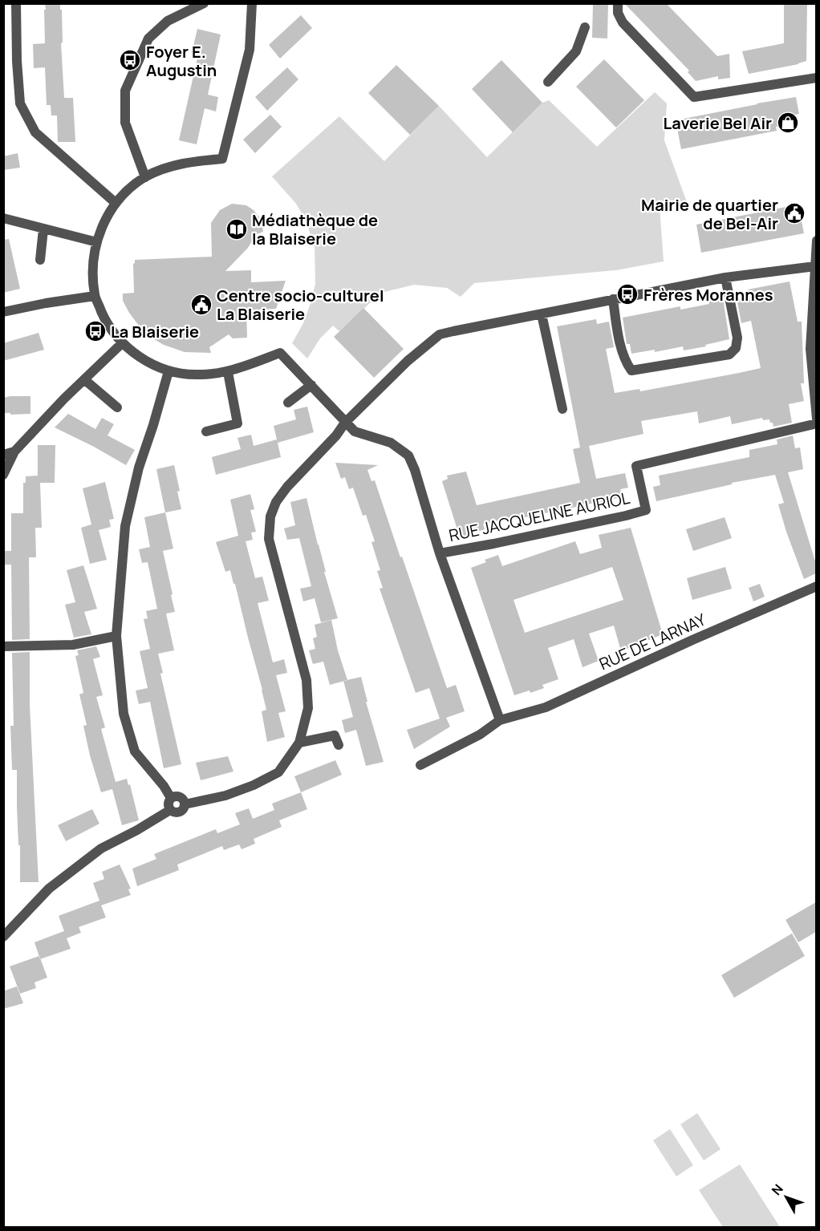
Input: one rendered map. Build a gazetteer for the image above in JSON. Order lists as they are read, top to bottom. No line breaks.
{"streets":{"street":["RUE JACQUELINE AURIOL","RUE DE LARNAY"]},"places":{"bus stop":["Foyer E. Augustin","Frères Morannes","La Blaiserie"],"shop":["Laverie Bel Air"],"public building":["Mairie de quartier de Bel-Air","Centre socio-culturel La Blaiserie"],"library":["Médiathèque de la Blaiserie"]},"north":"top left"}
